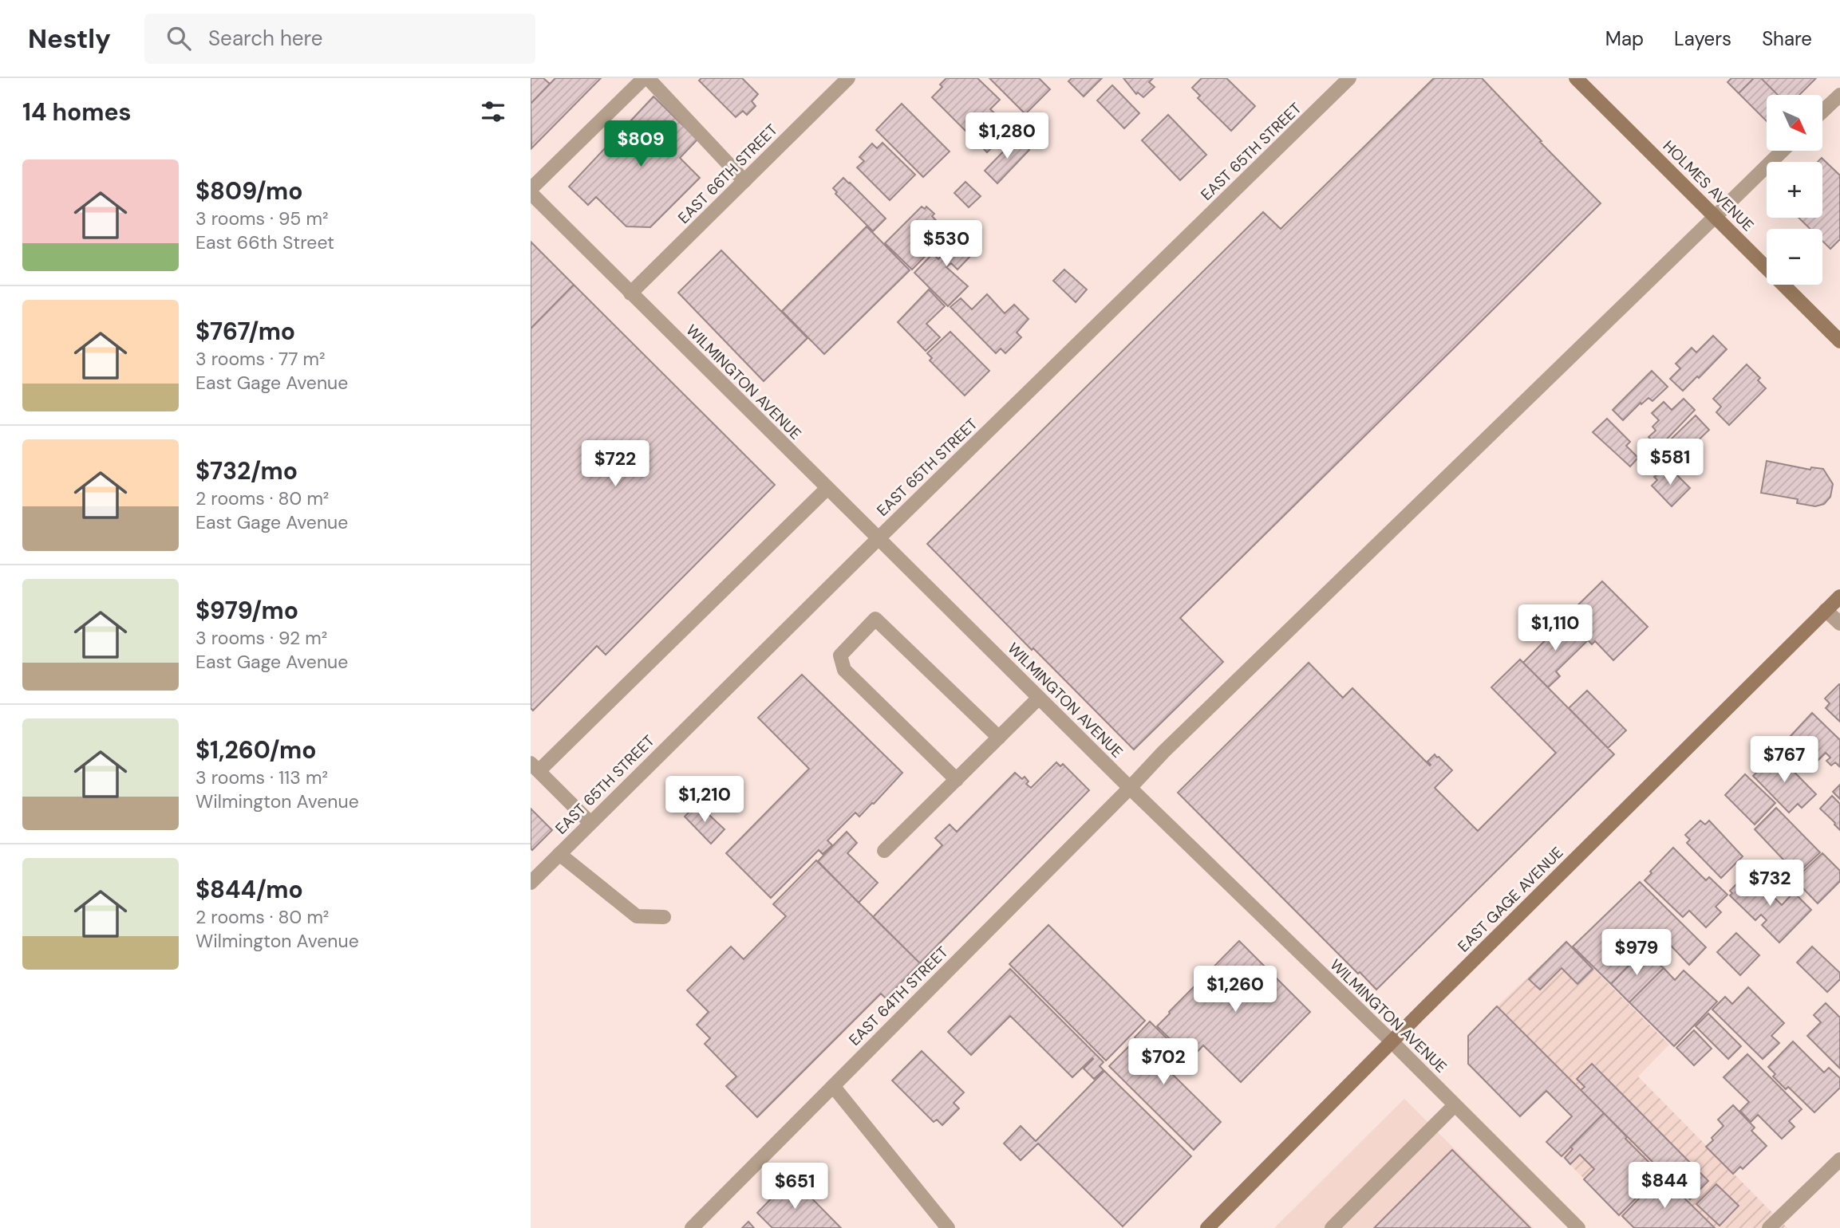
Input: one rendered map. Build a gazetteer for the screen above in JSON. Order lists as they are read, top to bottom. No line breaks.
{"streets":{"main road":["HOLMES AVENUE","EAST GAGE AVENUE"],"street":["EAST 65TH STREET","EAST 66TH STREET","WILMINGTON AVENUE","EAST 64TH STREET"]},"crossings":[["EAST 65TH STREET","WILMINGTON AVENUE"],["EAST 66TH STREET","WILMINGTON AVENUE"],["HOLMES AVENUE","EAST 64TH STREET"],["WILMINGTON AVENUE","EAST GAGE AVENUE"],["WILMINGTON AVENUE","EAST 64TH STREET"]],"north":"bottom right","page":{"header":"Nestly","search":"Search here","nav":["Map","Layers","Share"],"heading":"14 homes","map_buttons":["+","−"],"price":["$1,280","$809","$530","$581","$722","$1,110","$767","$1,210","$732","$979","$1,260","$702","$844","$651"],"list":[{"name":"$809/mo","note":"3 rooms · 95 m² · East 66th Street"},{"name":"$767/mo","note":"3 rooms · 77 m² · East Gage Avenue"},{"name":"$732/mo","note":"2 rooms · 80 m² · East Gage Avenue"},{"name":"$979/mo","note":"3 rooms · 92 m² · East Gage Avenue"},{"name":"$1,260/mo","note":"3 rooms · 113 m² · Wilmington Avenue"},{"name":"$844/mo","note":"2 rooms · 80 m² · Wilmington Avenue"}]}}
